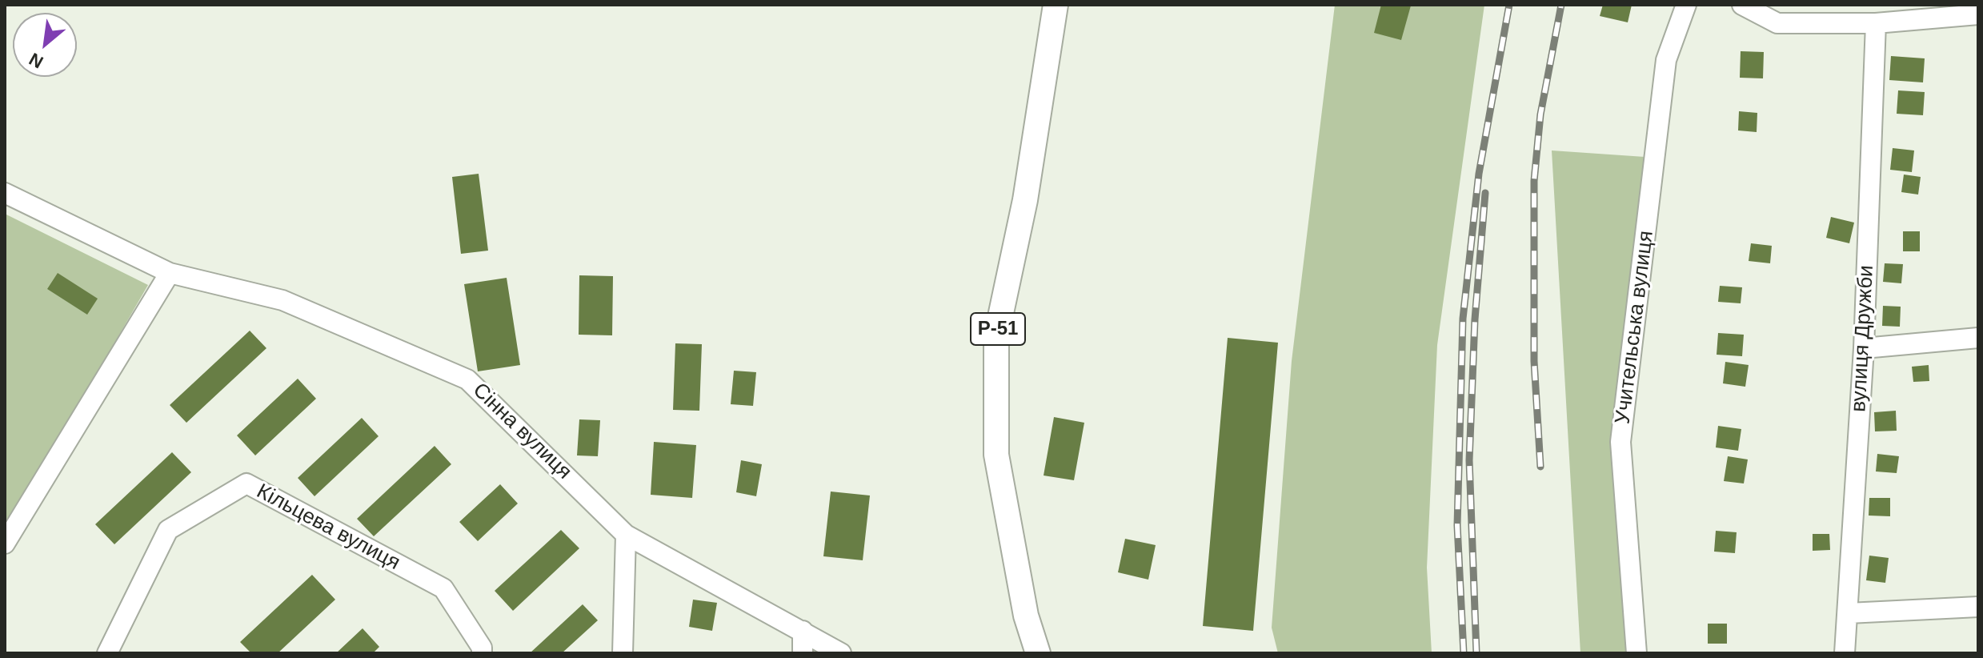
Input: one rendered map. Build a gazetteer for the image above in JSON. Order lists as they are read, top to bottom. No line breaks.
{"streets":{"main road":["Р-51"],"street":["Учительська вулиця","вулиця Дружби","Сінна вулиця","Кільцева вулиця"]},"north":"bottom left"}
